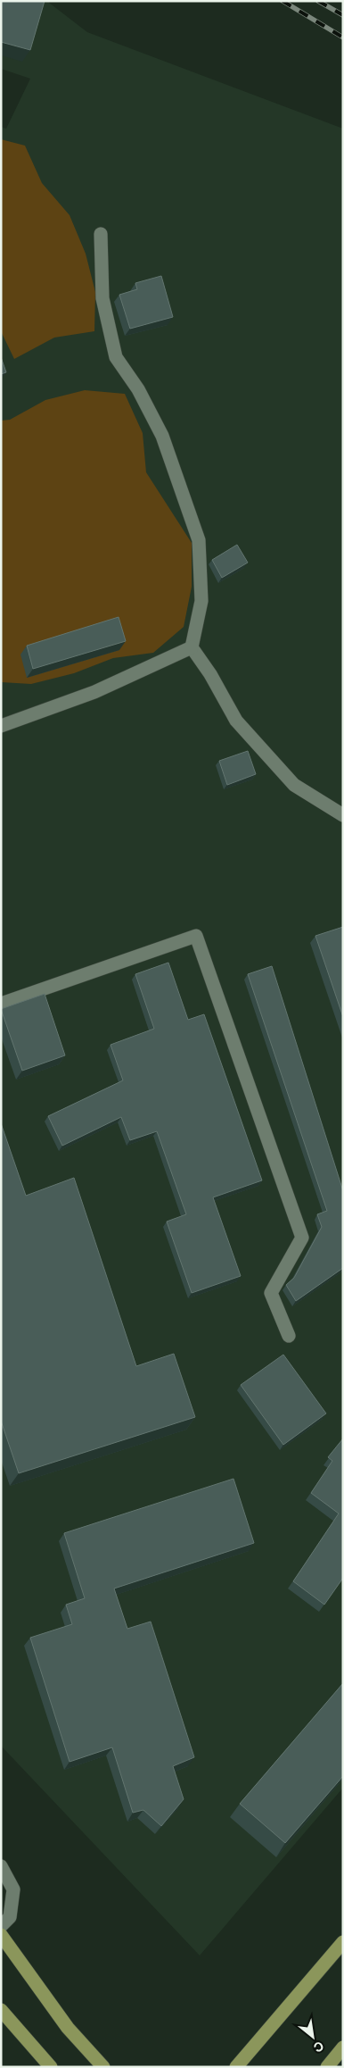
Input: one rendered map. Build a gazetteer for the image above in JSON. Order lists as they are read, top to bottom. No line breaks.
{"north":"bottom right"}
